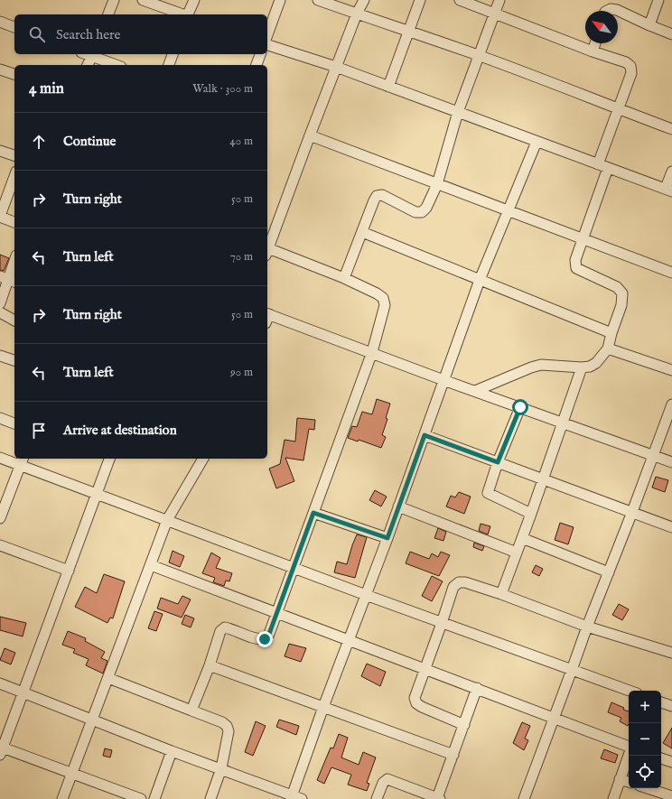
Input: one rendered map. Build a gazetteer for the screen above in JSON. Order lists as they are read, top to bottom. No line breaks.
{"north":"top left","page":{"search":"Search here","heading":["4 min","Walk · 300 m"],"list":[["Continue","40 m"],["Turn right","50 m"],["Turn left","70 m"],["Turn right","50 m"],["Turn left","90 m"],"Arrive at destination"],"map_buttons":["+","−"]}}
